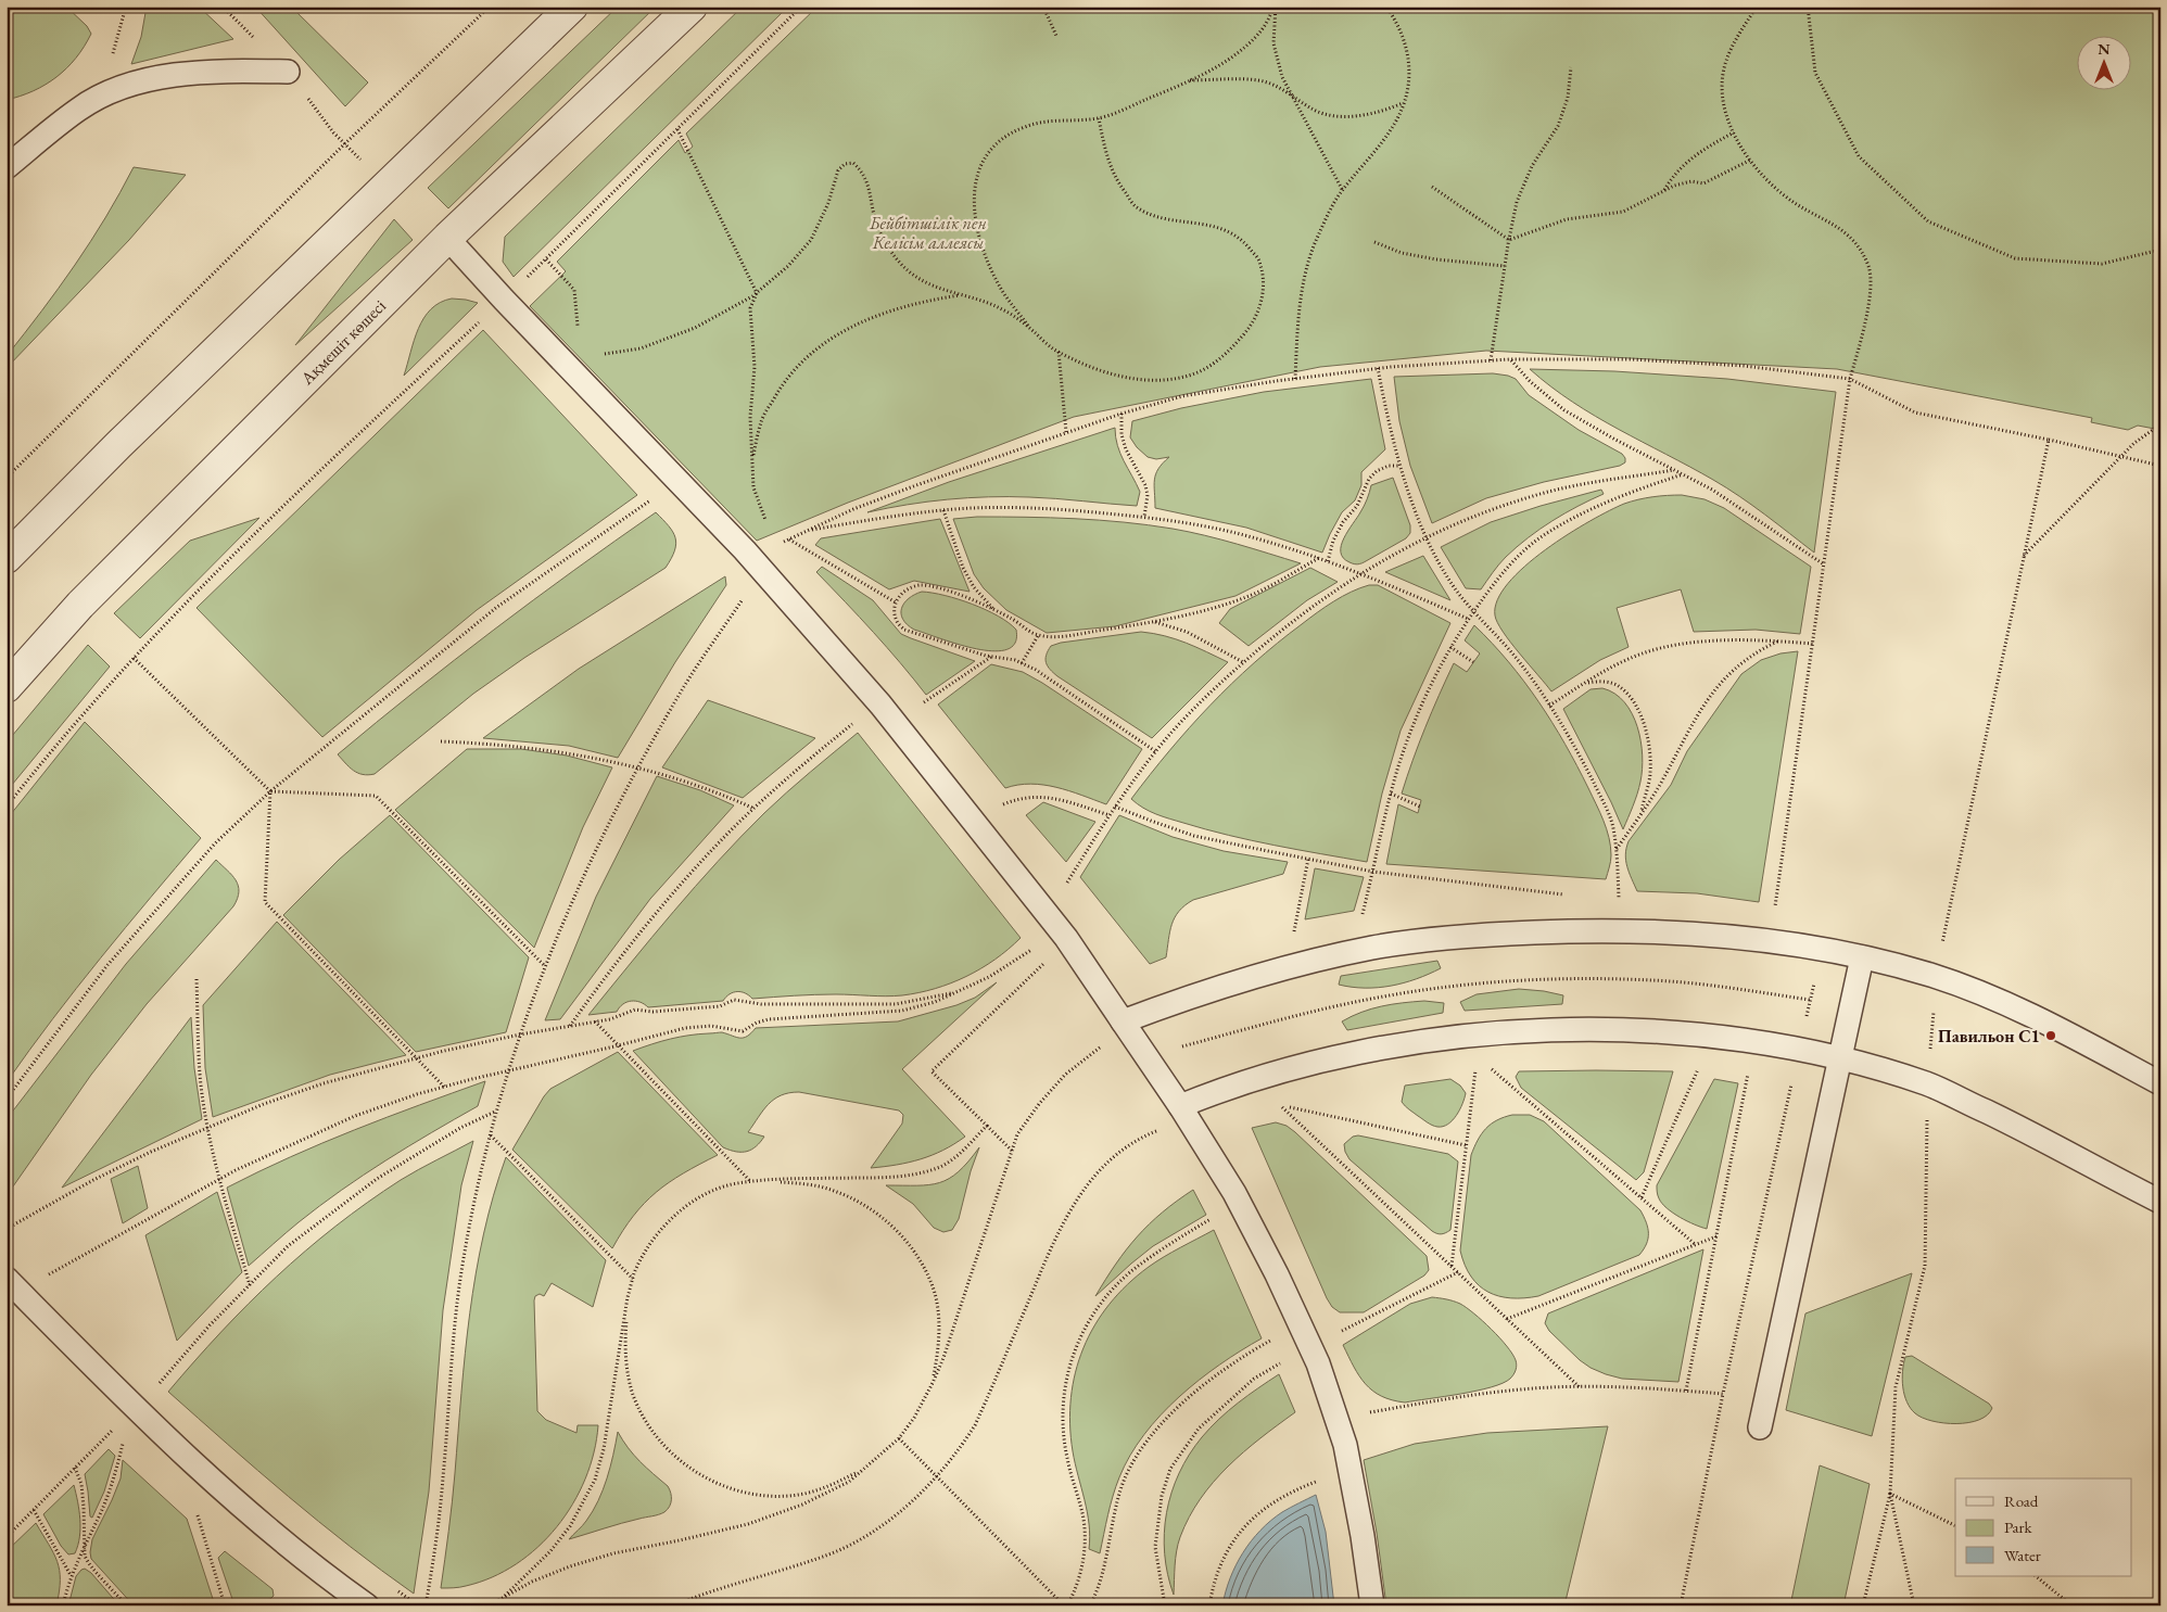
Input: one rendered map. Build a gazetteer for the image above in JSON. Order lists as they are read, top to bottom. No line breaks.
{"streets":{"street":["Ақмешіт көшесі"]},"parks":["Бейбітшілік пен Келісім аллеясы"],"places":["Павильон С1"],"legend":["Road","Park","Water"],"north":"top"}
